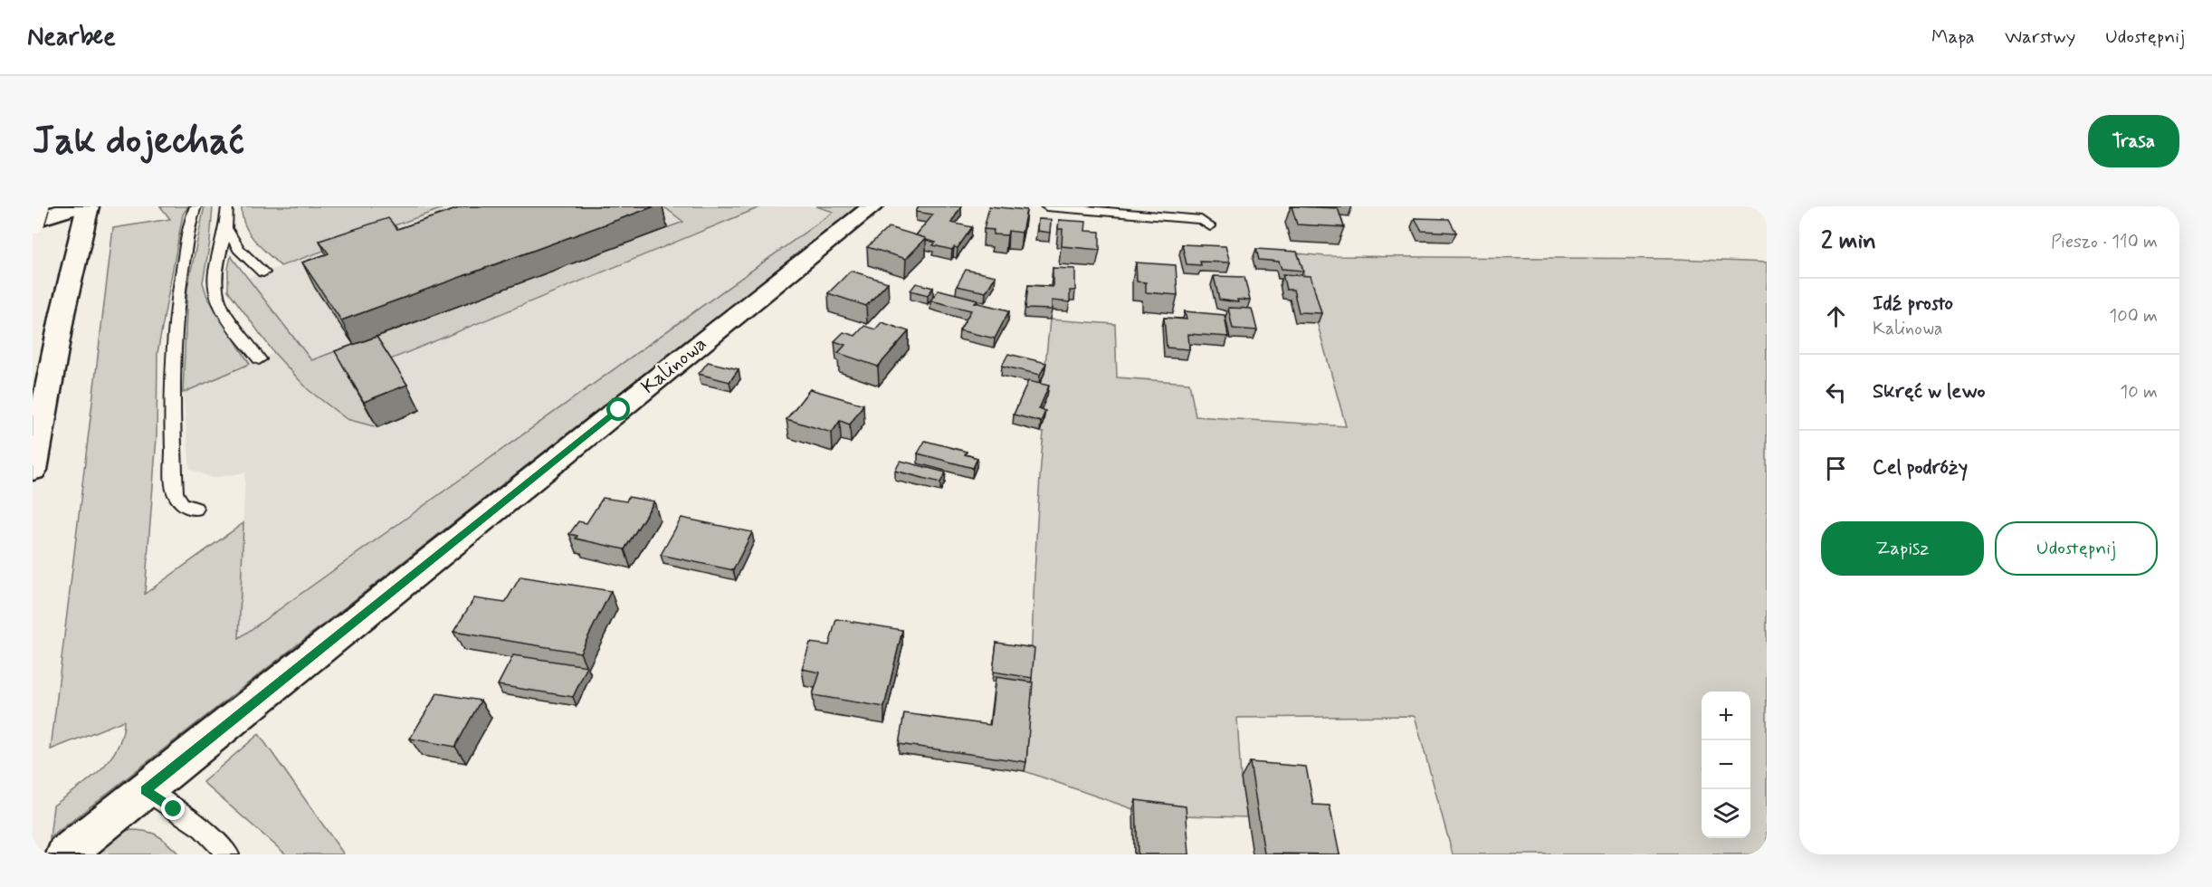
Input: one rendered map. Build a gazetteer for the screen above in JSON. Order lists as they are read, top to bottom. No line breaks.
{"streets":{"main road":["Kalinowa"]},"page":{"header":"Nearbee","nav":["Mapa","Warstwy","Udostępnij"],"buttons":["Trasa",["Zapisz","Udostępnij"]],"title":"Jak dojechać","heading":["2 min","Pieszo · 110 m"],"list":[["Idź prosto","Kalinowa","100 m"],["Skręć w lewo","10 m"],"Cel podróży"],"map_buttons":["+","−"]}}
